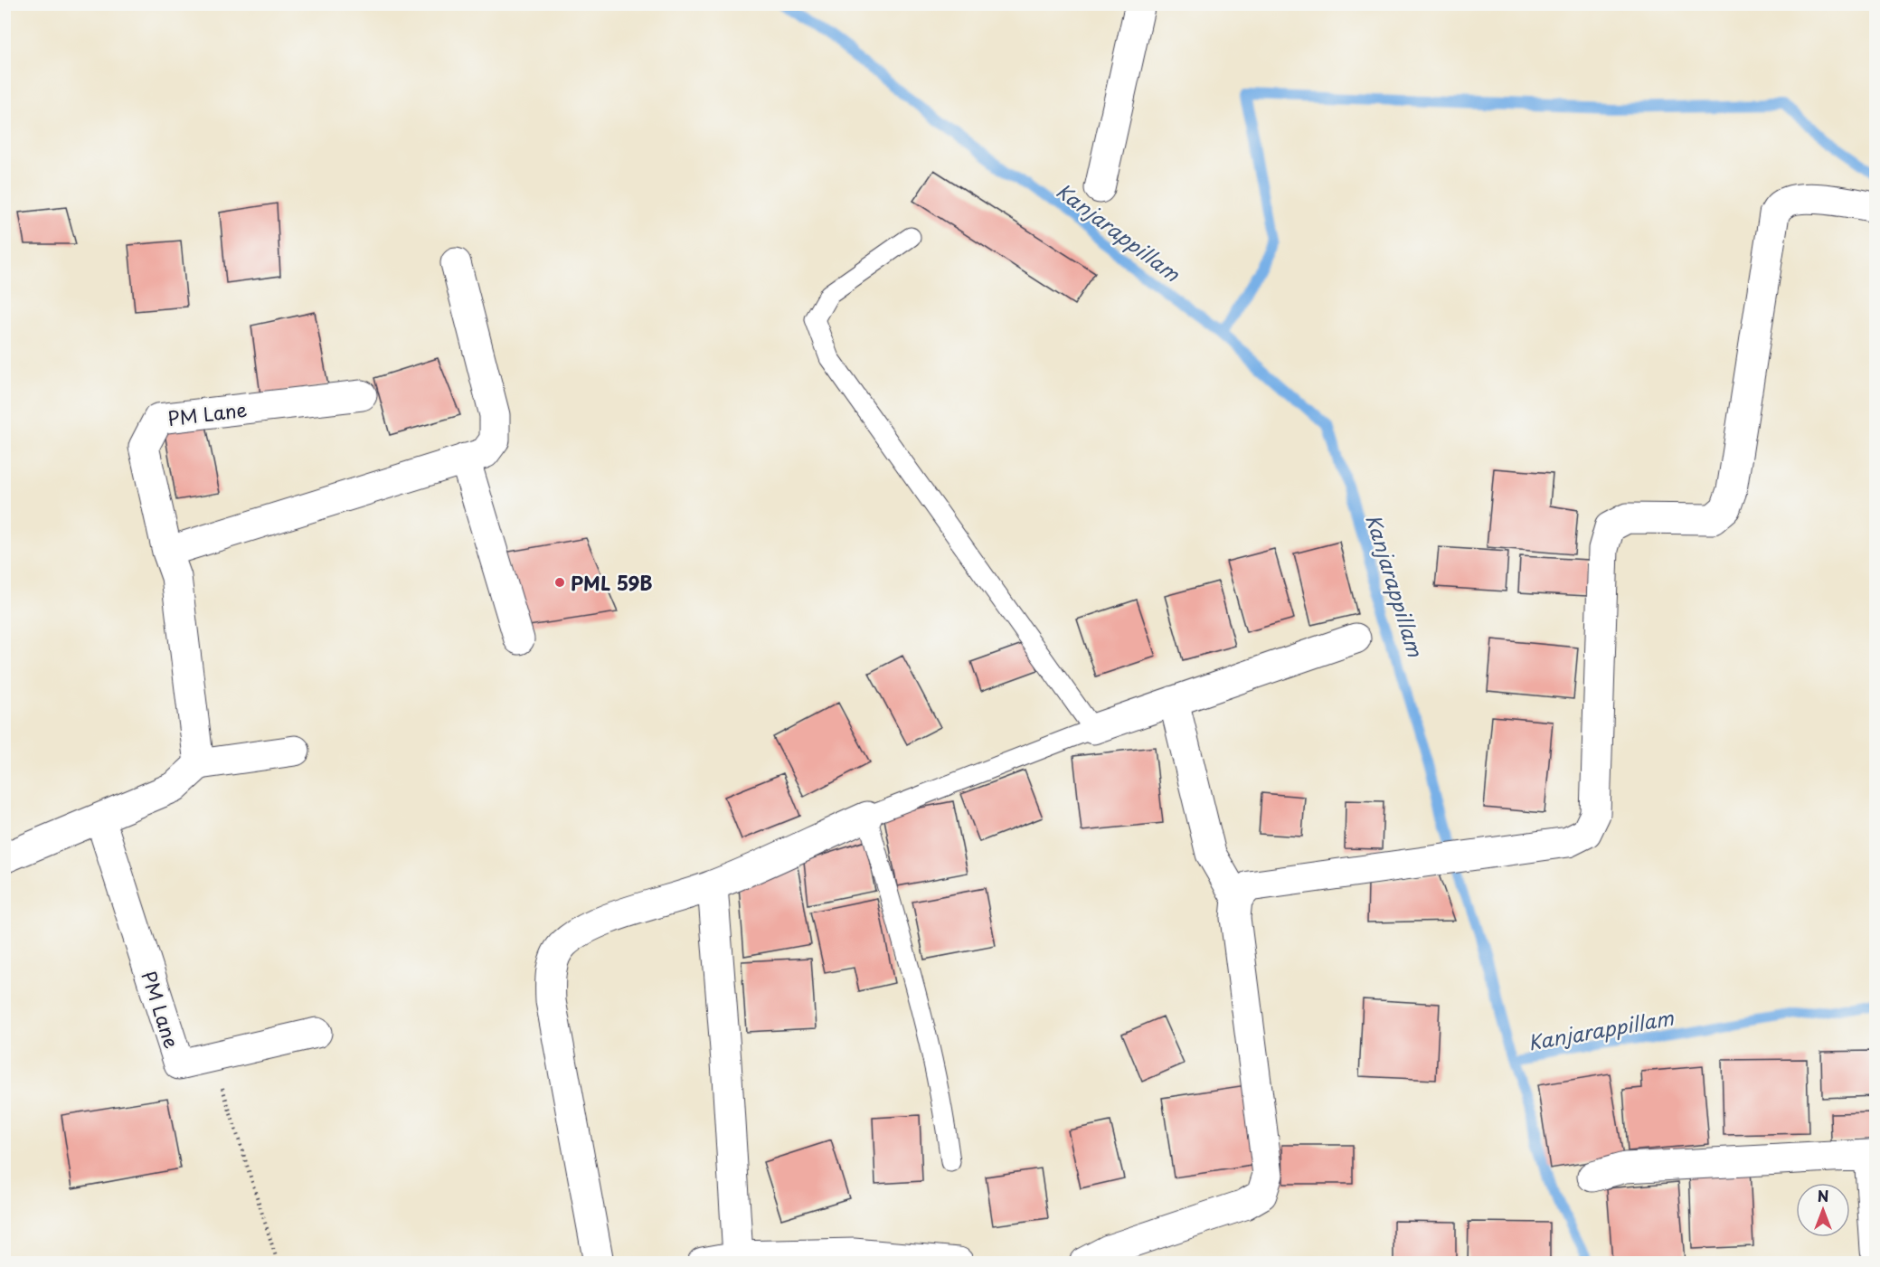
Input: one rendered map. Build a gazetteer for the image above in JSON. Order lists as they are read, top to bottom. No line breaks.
{"streets":{"street":["PM Lane"]},"water":["Kanjarappillam"],"places":["PML 59B"],"north":"top"}
